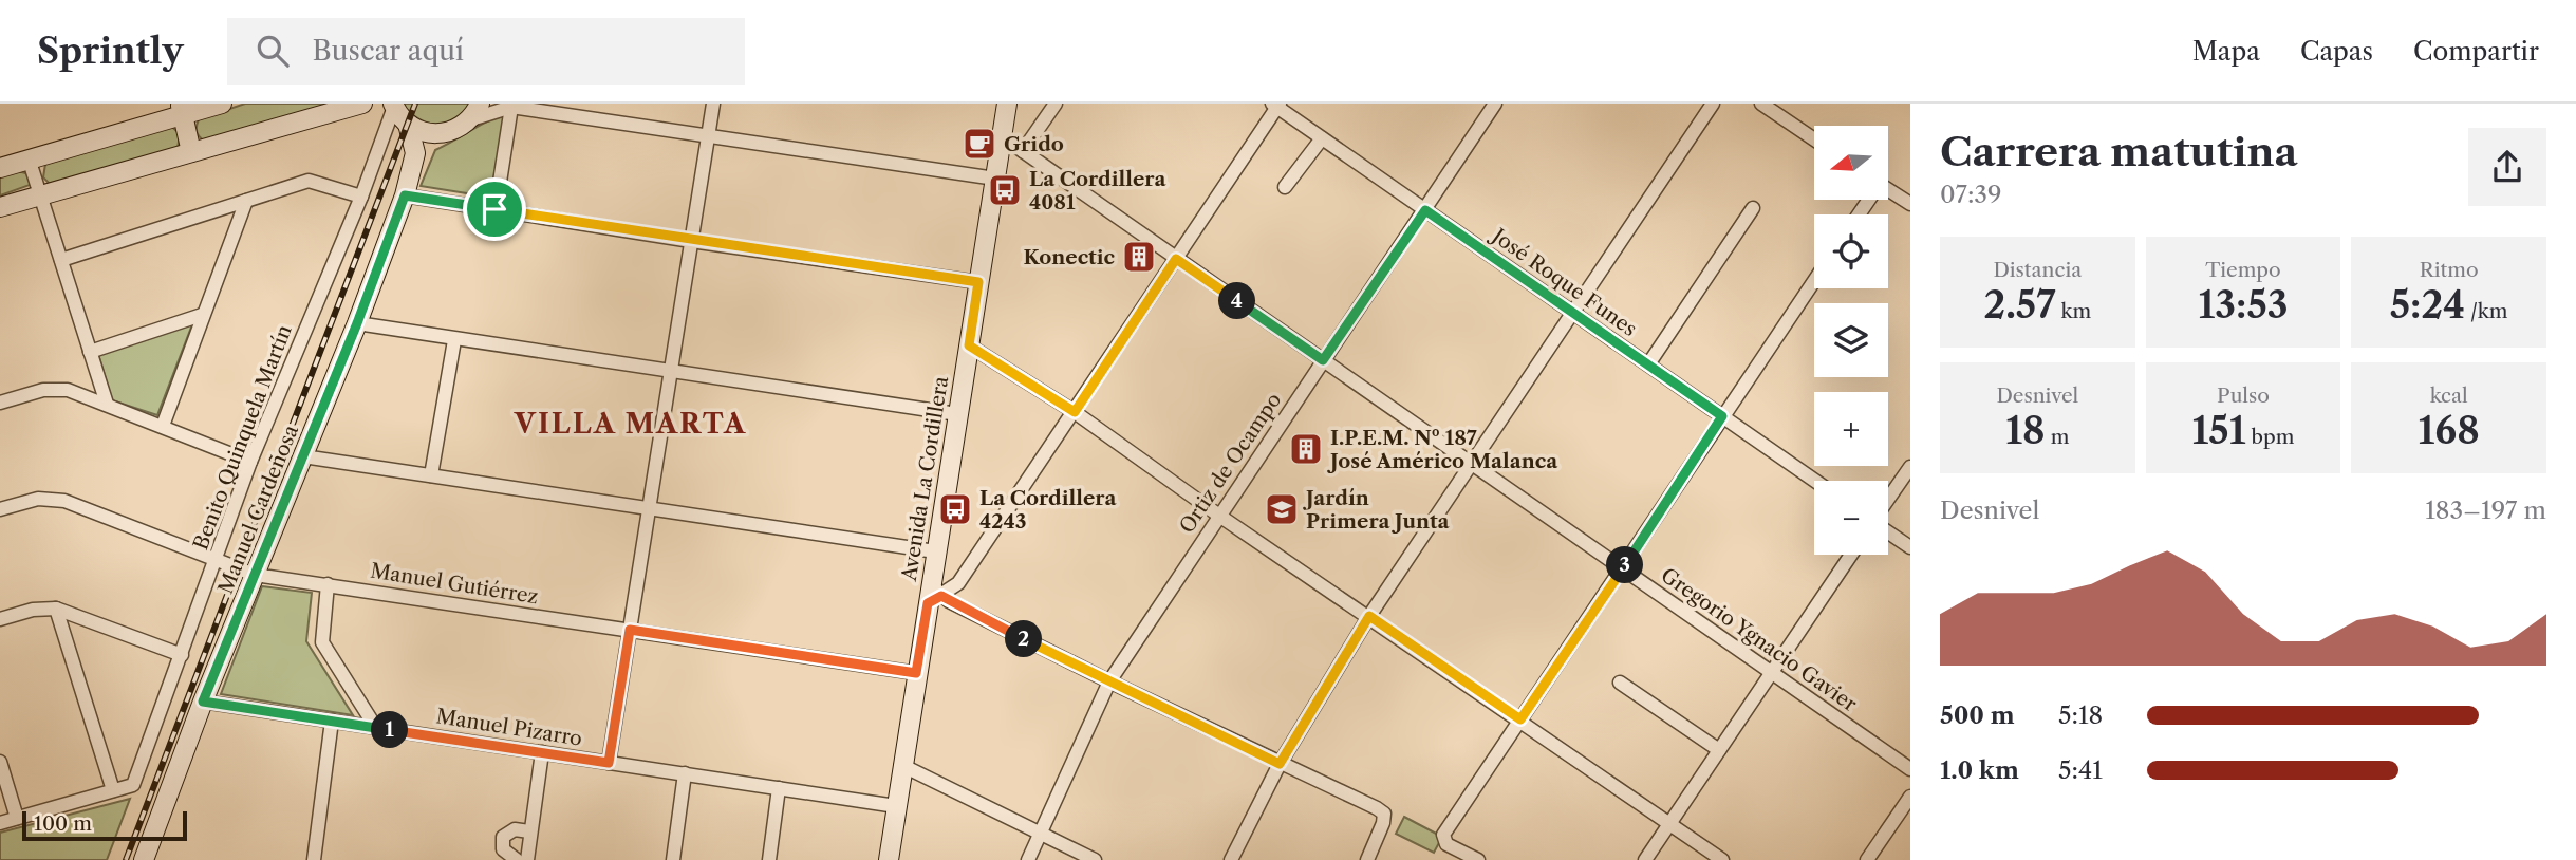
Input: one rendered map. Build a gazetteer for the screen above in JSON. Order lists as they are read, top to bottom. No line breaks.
{"streets":{"main road":["Avenida La Cordillera","Manuel Cardeñosa"],"street":["José Roque Funes","Benito Quinquela Martín","Ortiz de Ocampo","Manuel Gutiérrez","Gregorio Ygnacio Gavier","Manuel Pizarro"]},"crossings":[["José Roque Funes","Ortiz de Ocampo"],["Benito Quinquela Martín","Manuel Gutiérrez"],["Ortiz de Ocampo","Gregorio Ygnacio Gavier"],["Avenida La Cordillera","Manuel Gutiérrez"],["Avenida La Cordillera","Gregorio Ygnacio Gavier"],["Avenida La Cordillera","Manuel Pizarro"],["Manuel Cardeñosa","Manuel Gutiérrez"],["Manuel Cardeñosa","Manuel Pizarro"]],"districts":["VILLA MARTA"],"places":{"cafe":["Grido"],"bus stop":["La Cordillera 4081","La Cordillera 4243"],"building":["Konectic","I.P.E.M. Nº 187 José Américo Malanca"],"school or university":["Jardín Primera Junta"]},"scale_bar":"100 m","north":"left","page":{"header":"Sprintly","search":"Buscar aquí","nav":["Mapa","Capas","Compartir"],"heading":["Carrera matutina","07:39"],"map_buttons":["+","−"],"stats":[["Distancia","2.57 km"],["Tiempo","13:53"],["Ritmo","5:24 /km"],["Desnivel","18 m"],["Pulso","151 bpm"],["kcal","168"]],"pins":["4","3","2","1"],"chart":["Desnivel","183–197 m"],"list":[{"name":"500 m","note":"5:18"},{"name":"1.0 km","note":"5:41"}],"scale":"100 m"}}
